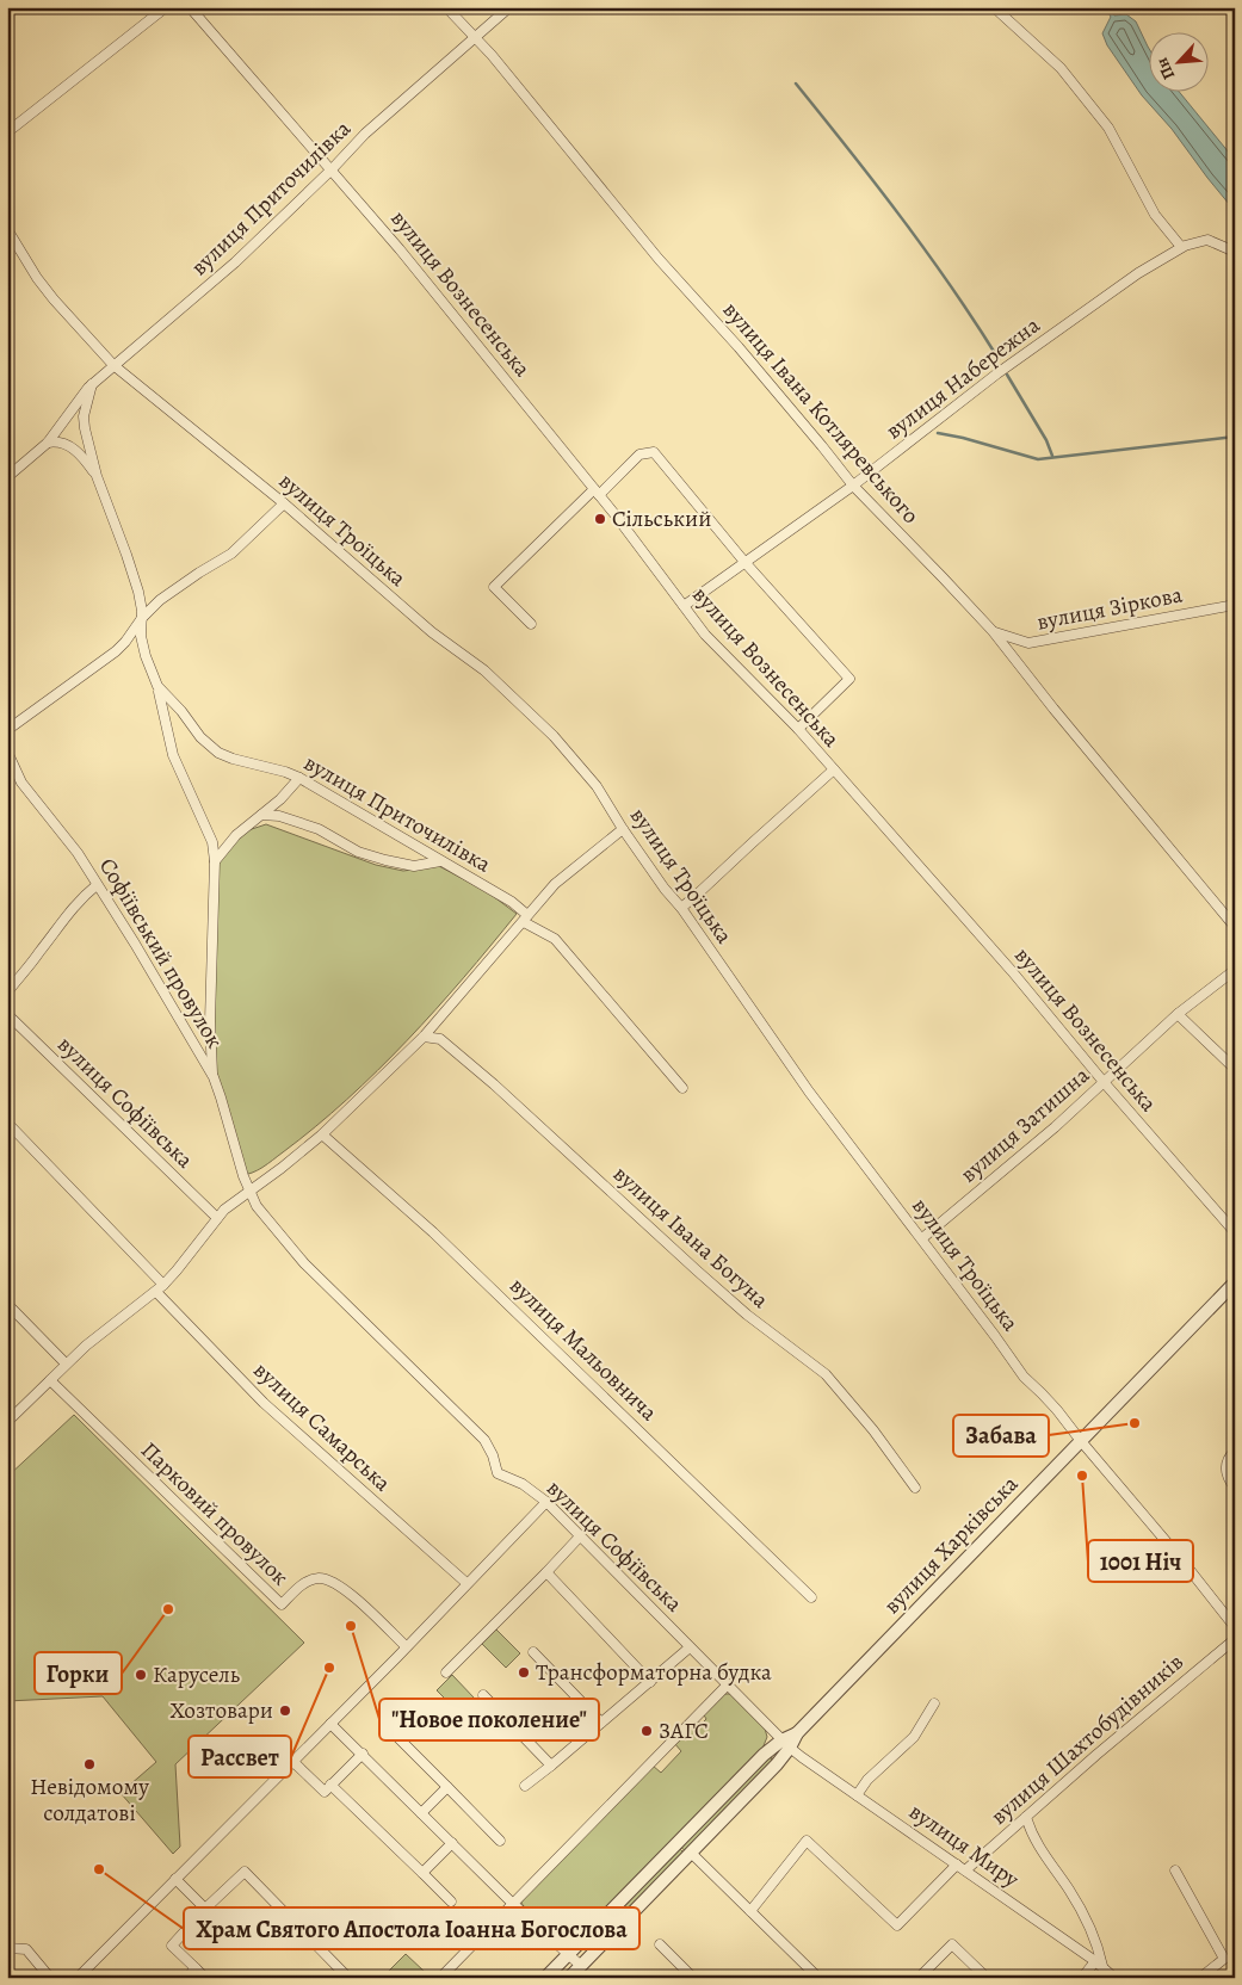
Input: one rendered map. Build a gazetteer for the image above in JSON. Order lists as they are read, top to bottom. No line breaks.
{"streets":{"street":["вулиця Приточилівка","вулиця Вознесенська","вулиця Набережна","вулиця Івана Котляревського","вулиця Троїцька","вулиця Зіркова","Софіївський провулок","вулиця Софіївська","вулиця Затишна","вулиця Івана Богуна","вулиця Мальовнича","вулиця Самарська","Парковий провулок","вулиця Харківська","вулиця Шахтобудівників","вулиця Миру"]},"crossings":[["вулиця Приточилівка","вулиця Вознесенська"],["вулиця Приточилівка","вулиця Івана Котляревського"],["вулиця Приточилівка","вулиця Троїцька"],["вулиця Вознесенська","вулиця Набережна"],["вулиця Вознесенська","вулиця Затишна"],["вулиця Набережна","вулиця Івана Котляревського"],["вулиця Івана Котляревського","вулиця Зіркова"],["вулиця Троїцька","вулиця Затишна"],["вулиця Троїцька","вулиця Харківська"],["Софіївський провулок","вулиця Софіївська"],["вулиця Софіївська","вулиця Харківська"],["вулиця Софіївська","вулиця Миру"],["вулиця Харківська","вулиця Миру"],["вулиця Шахтобудівників","вулиця Миру"]],"places":["Сільський","Забава","1001 Ніч","Горки","\"Новое поколение\"","Рассвет","Трансформаторна будка","Карусель","Хозтовари","ЗАГС","Невідомому солдатові","Храм Святого Апостола Іоанна Богослова"],"north":"bottom left"}
